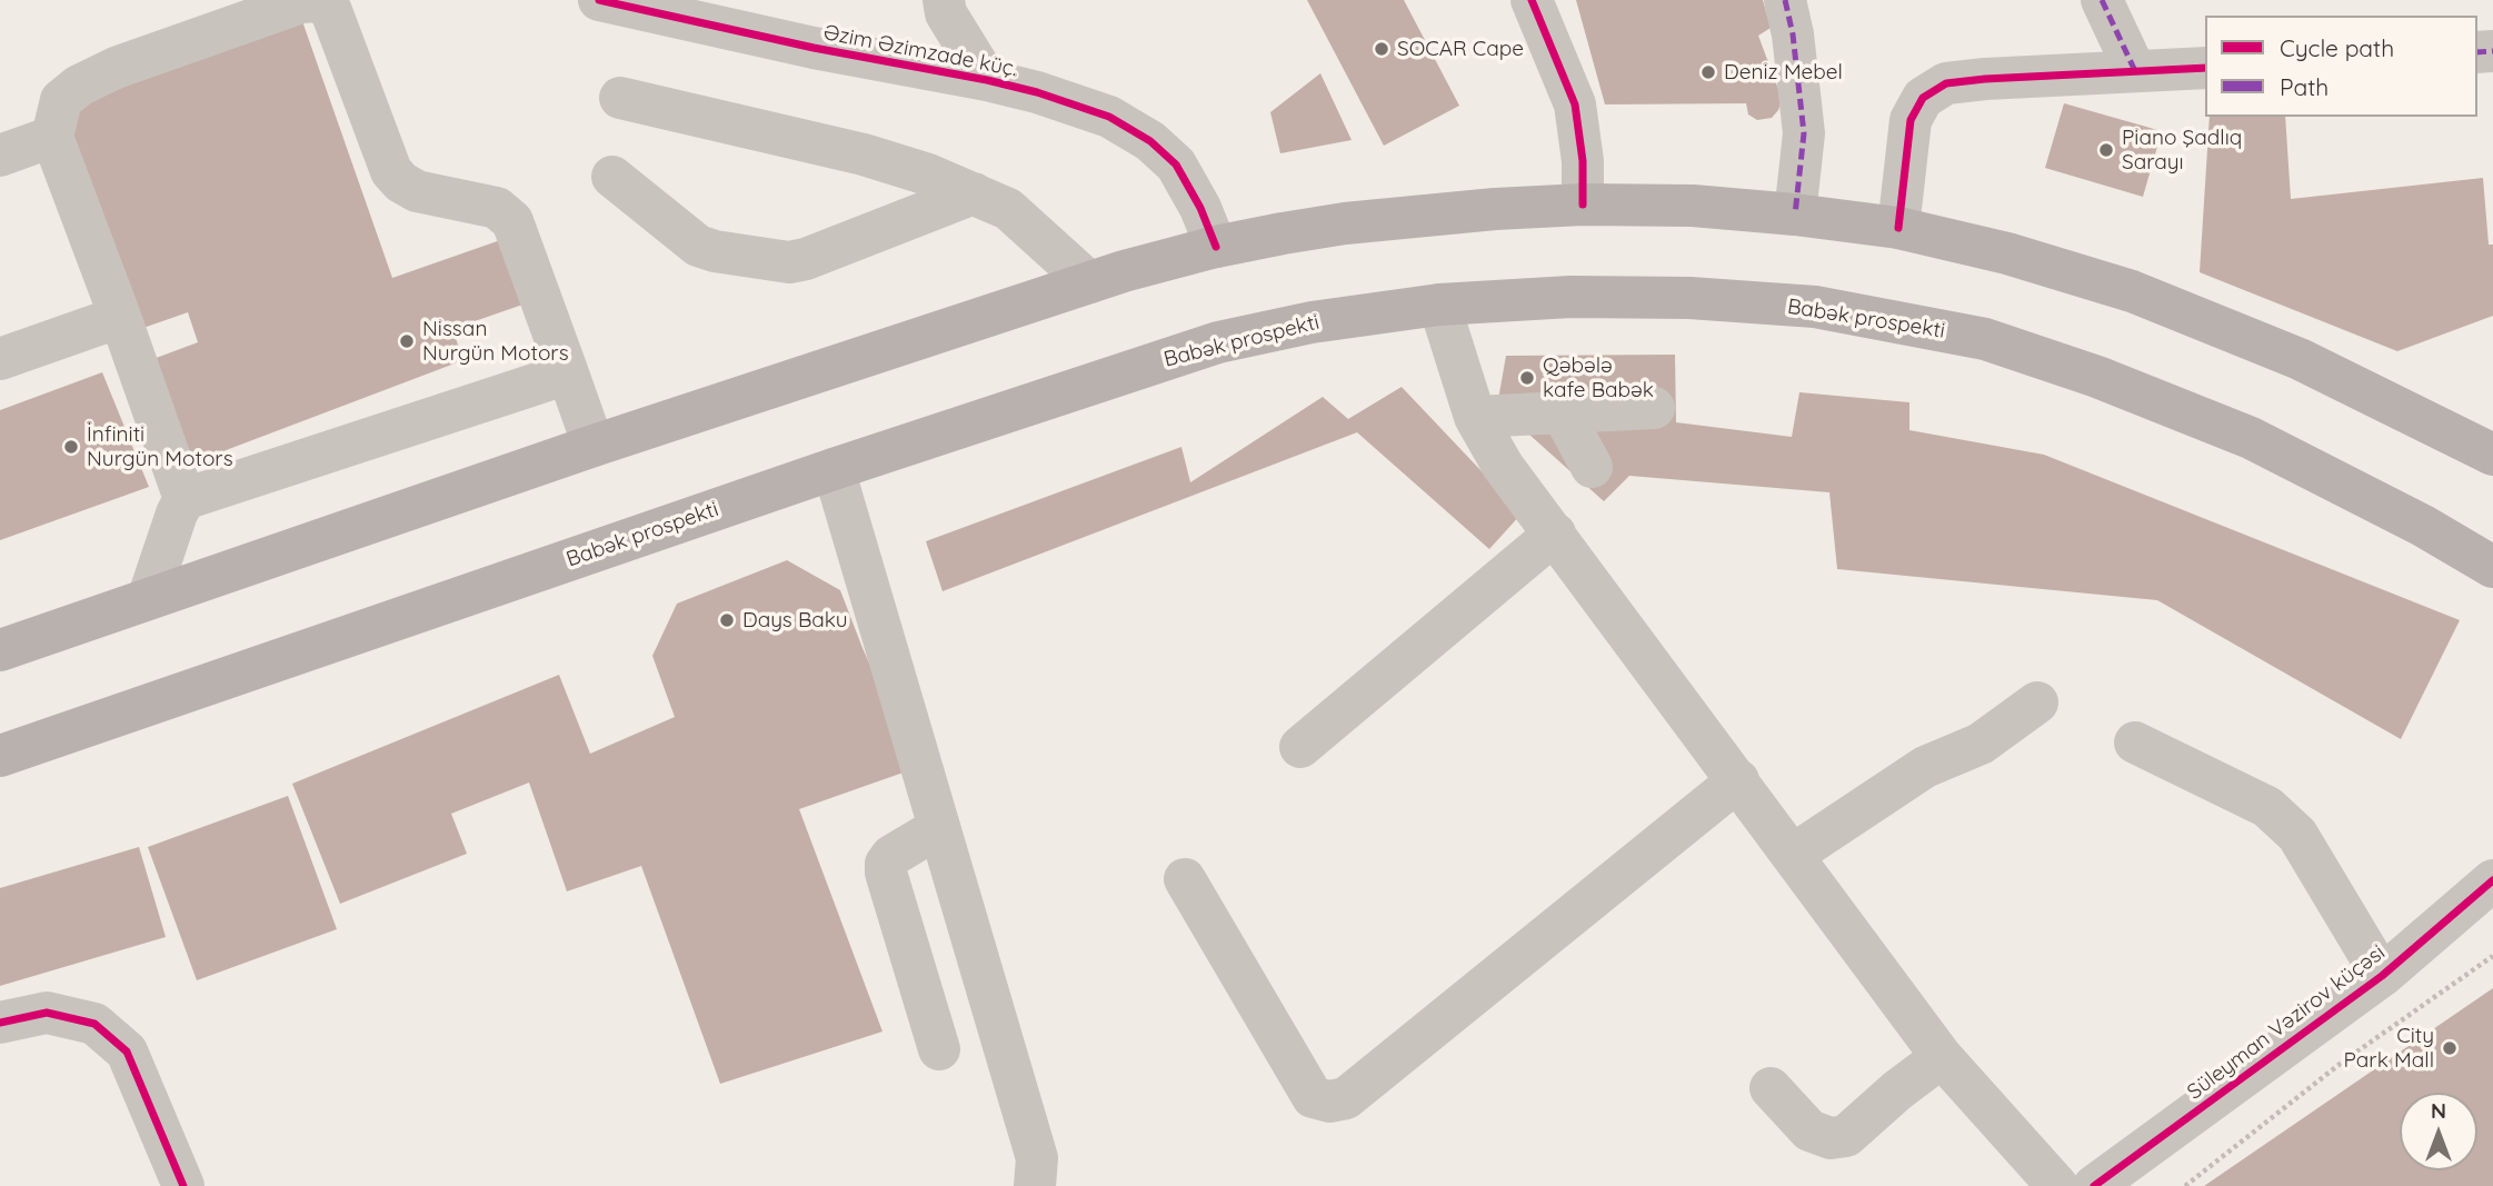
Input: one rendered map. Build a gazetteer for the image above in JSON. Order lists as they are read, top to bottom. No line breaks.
{"streets":{"main road":["Babək prospekti"],"street":["Əzim Əzimzade küç.","Süleyman Vəzirov küçəsi"]},"places":["SOCAR Cape","Deniz Mebel","Piano Şadlıq Sarayı","Nissan Nurgün Motors","Qəbələ kafe Babək","İnfiniti Nurgün Motors","Days Baku","City Park Mall"],"legend":["Cycle path","Path"],"north":"top"}
